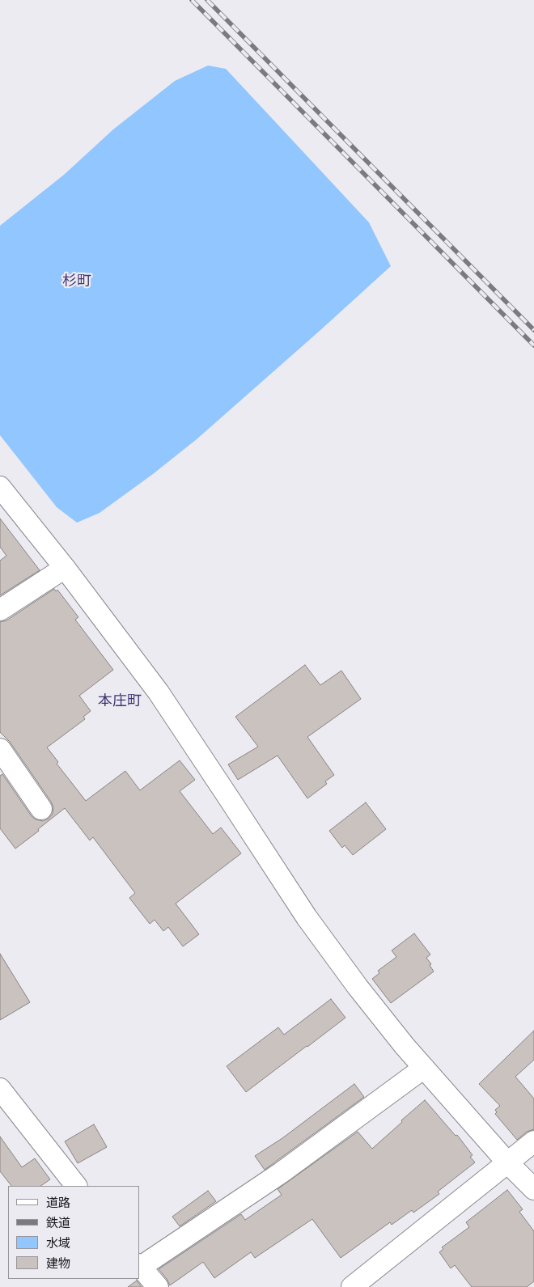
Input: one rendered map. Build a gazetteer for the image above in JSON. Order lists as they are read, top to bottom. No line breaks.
{"districts":["杉町","本庄町"],"legend":["道路","鉄道","水域","建物"]}
